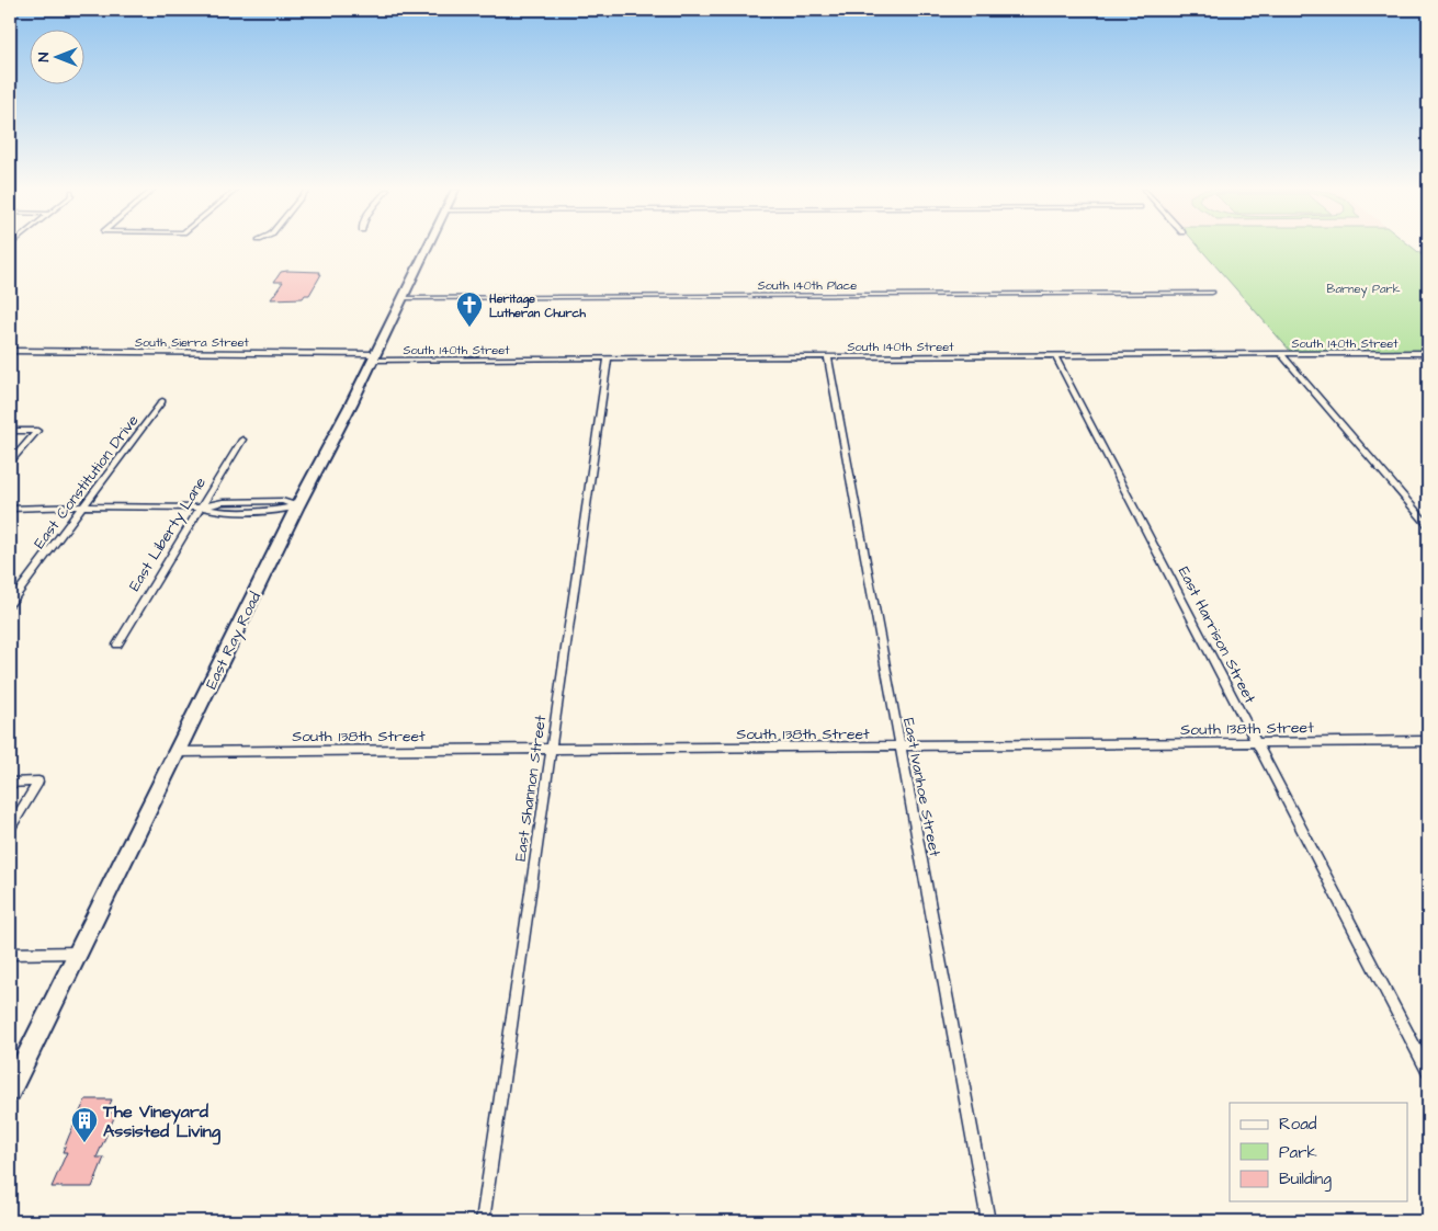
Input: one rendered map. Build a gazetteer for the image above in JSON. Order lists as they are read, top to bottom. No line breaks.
{"streets":{"main road":["East Ray Road"],"street":["South 140th Place","South Sierra Street","South 140th Street","East Constitution Drive","East Liberty Lane","East Harrison Street","South 138th Street","East Ivanhoe Street","East Shannon Street"]},"crossings":[["South 140th Place","East Ray Road"],["South Sierra Street","South 140th Street"],["South Sierra Street","East Ray Road"],["South 140th Street","East Harrison Street"],["South 140th Street","East Ray Road"],["South 140th Street","East Ivanhoe Street"],["South 140th Street","East Shannon Street"],["East Harrison Street","South 138th Street"],["East Ray Road","South 138th Street"],["South 138th Street","East Ivanhoe Street"],["South 138th Street","East Shannon Street"]],"parks":["Barney Park"],"places":{"church":["Heritage Lutheran Church"],"building":["The Vineyard Assisted Living"]},"legend":["Road","Park","Building"],"north":"left"}
